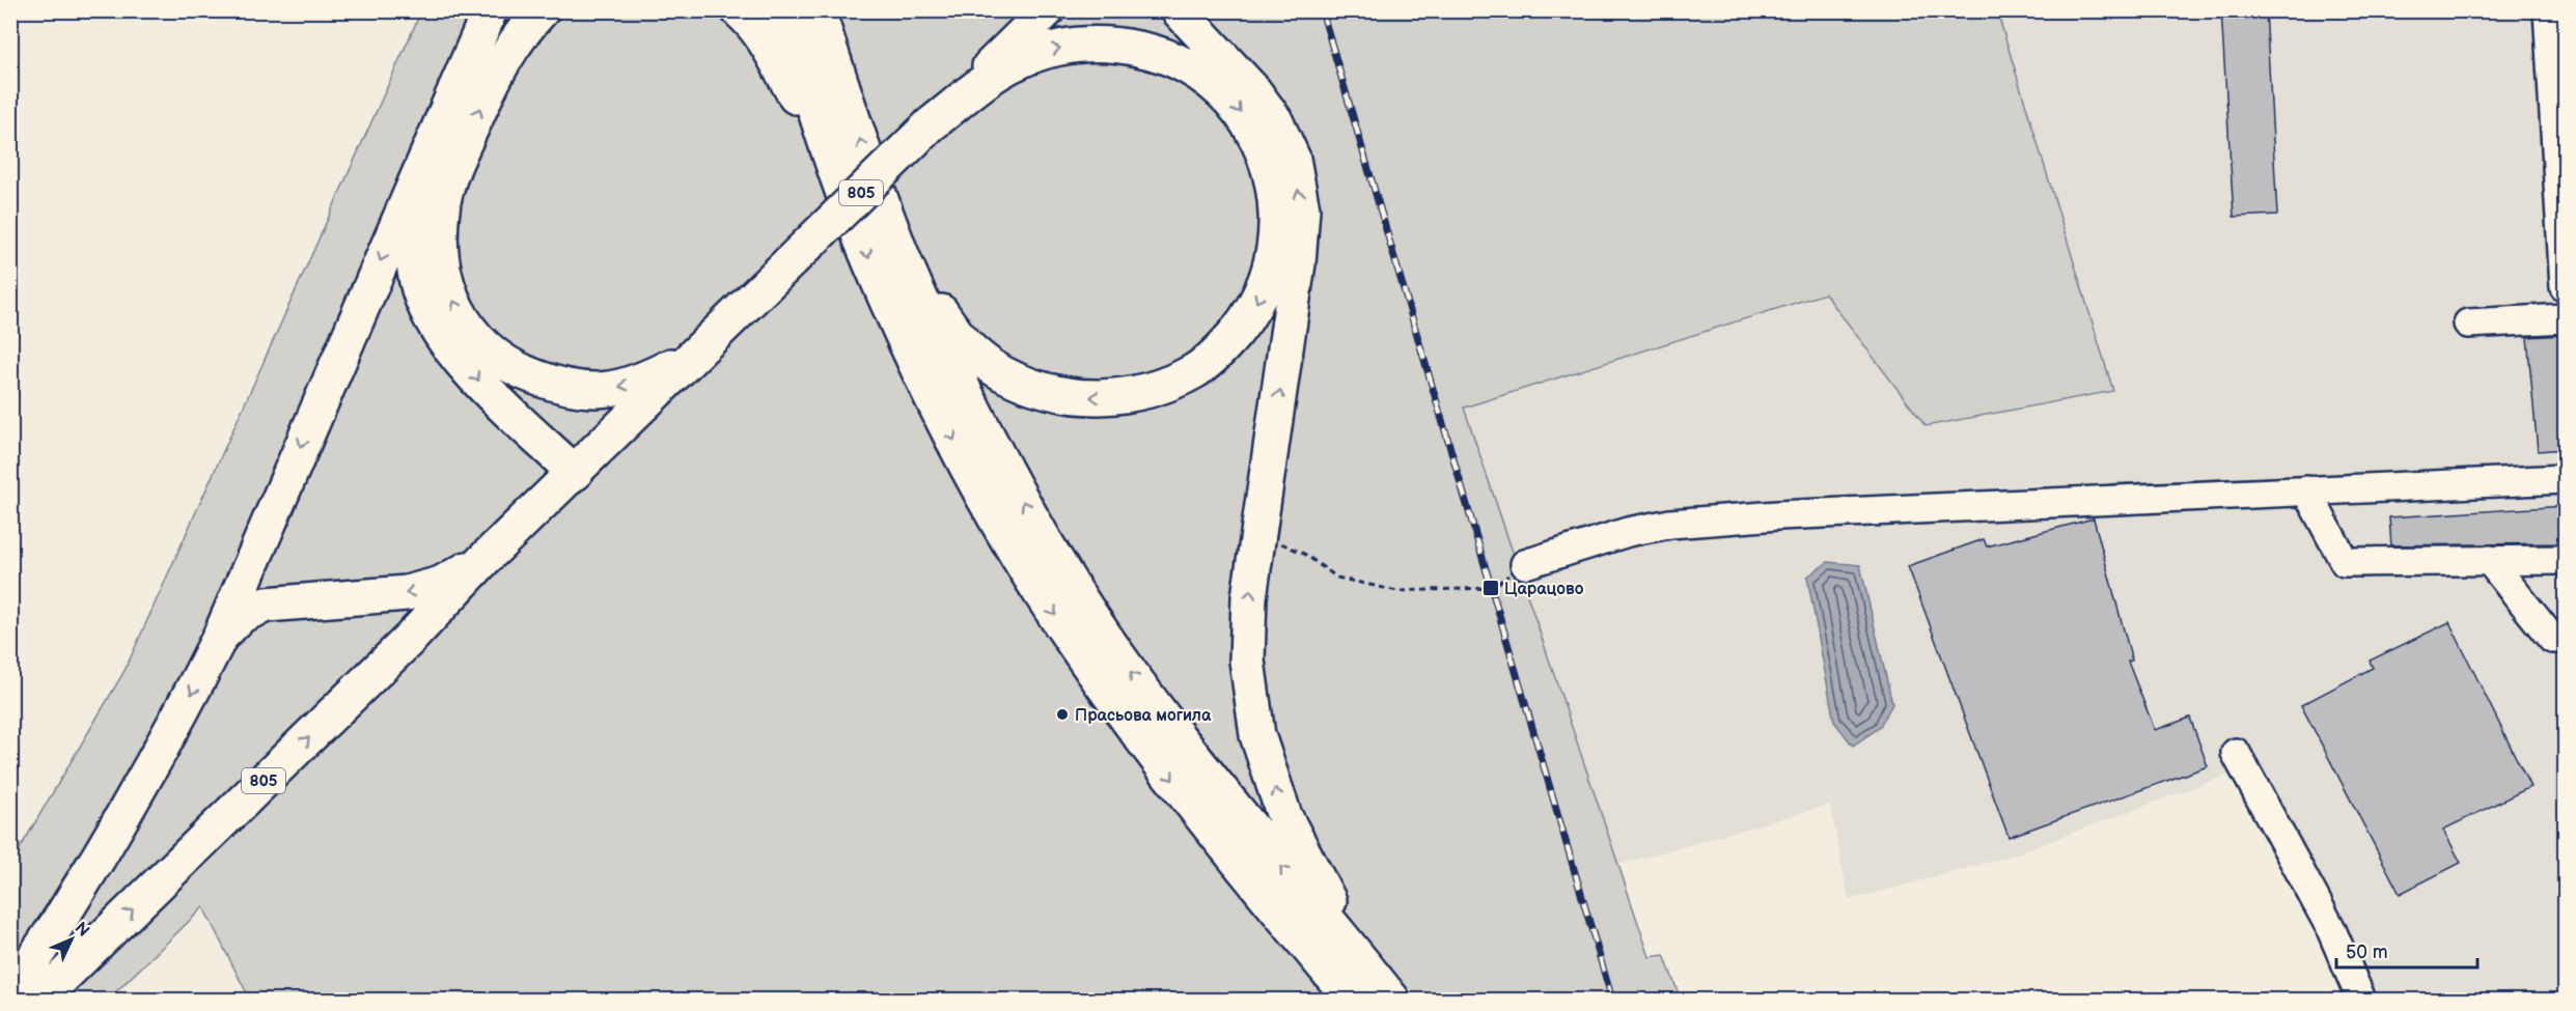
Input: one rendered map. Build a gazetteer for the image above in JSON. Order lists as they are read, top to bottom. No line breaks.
{"streets":{"main road":["805"]},"places":{"transit":["Царацово"],"other":["Прасьова могила"]},"scale_bar":"50 m","north":"top right"}
